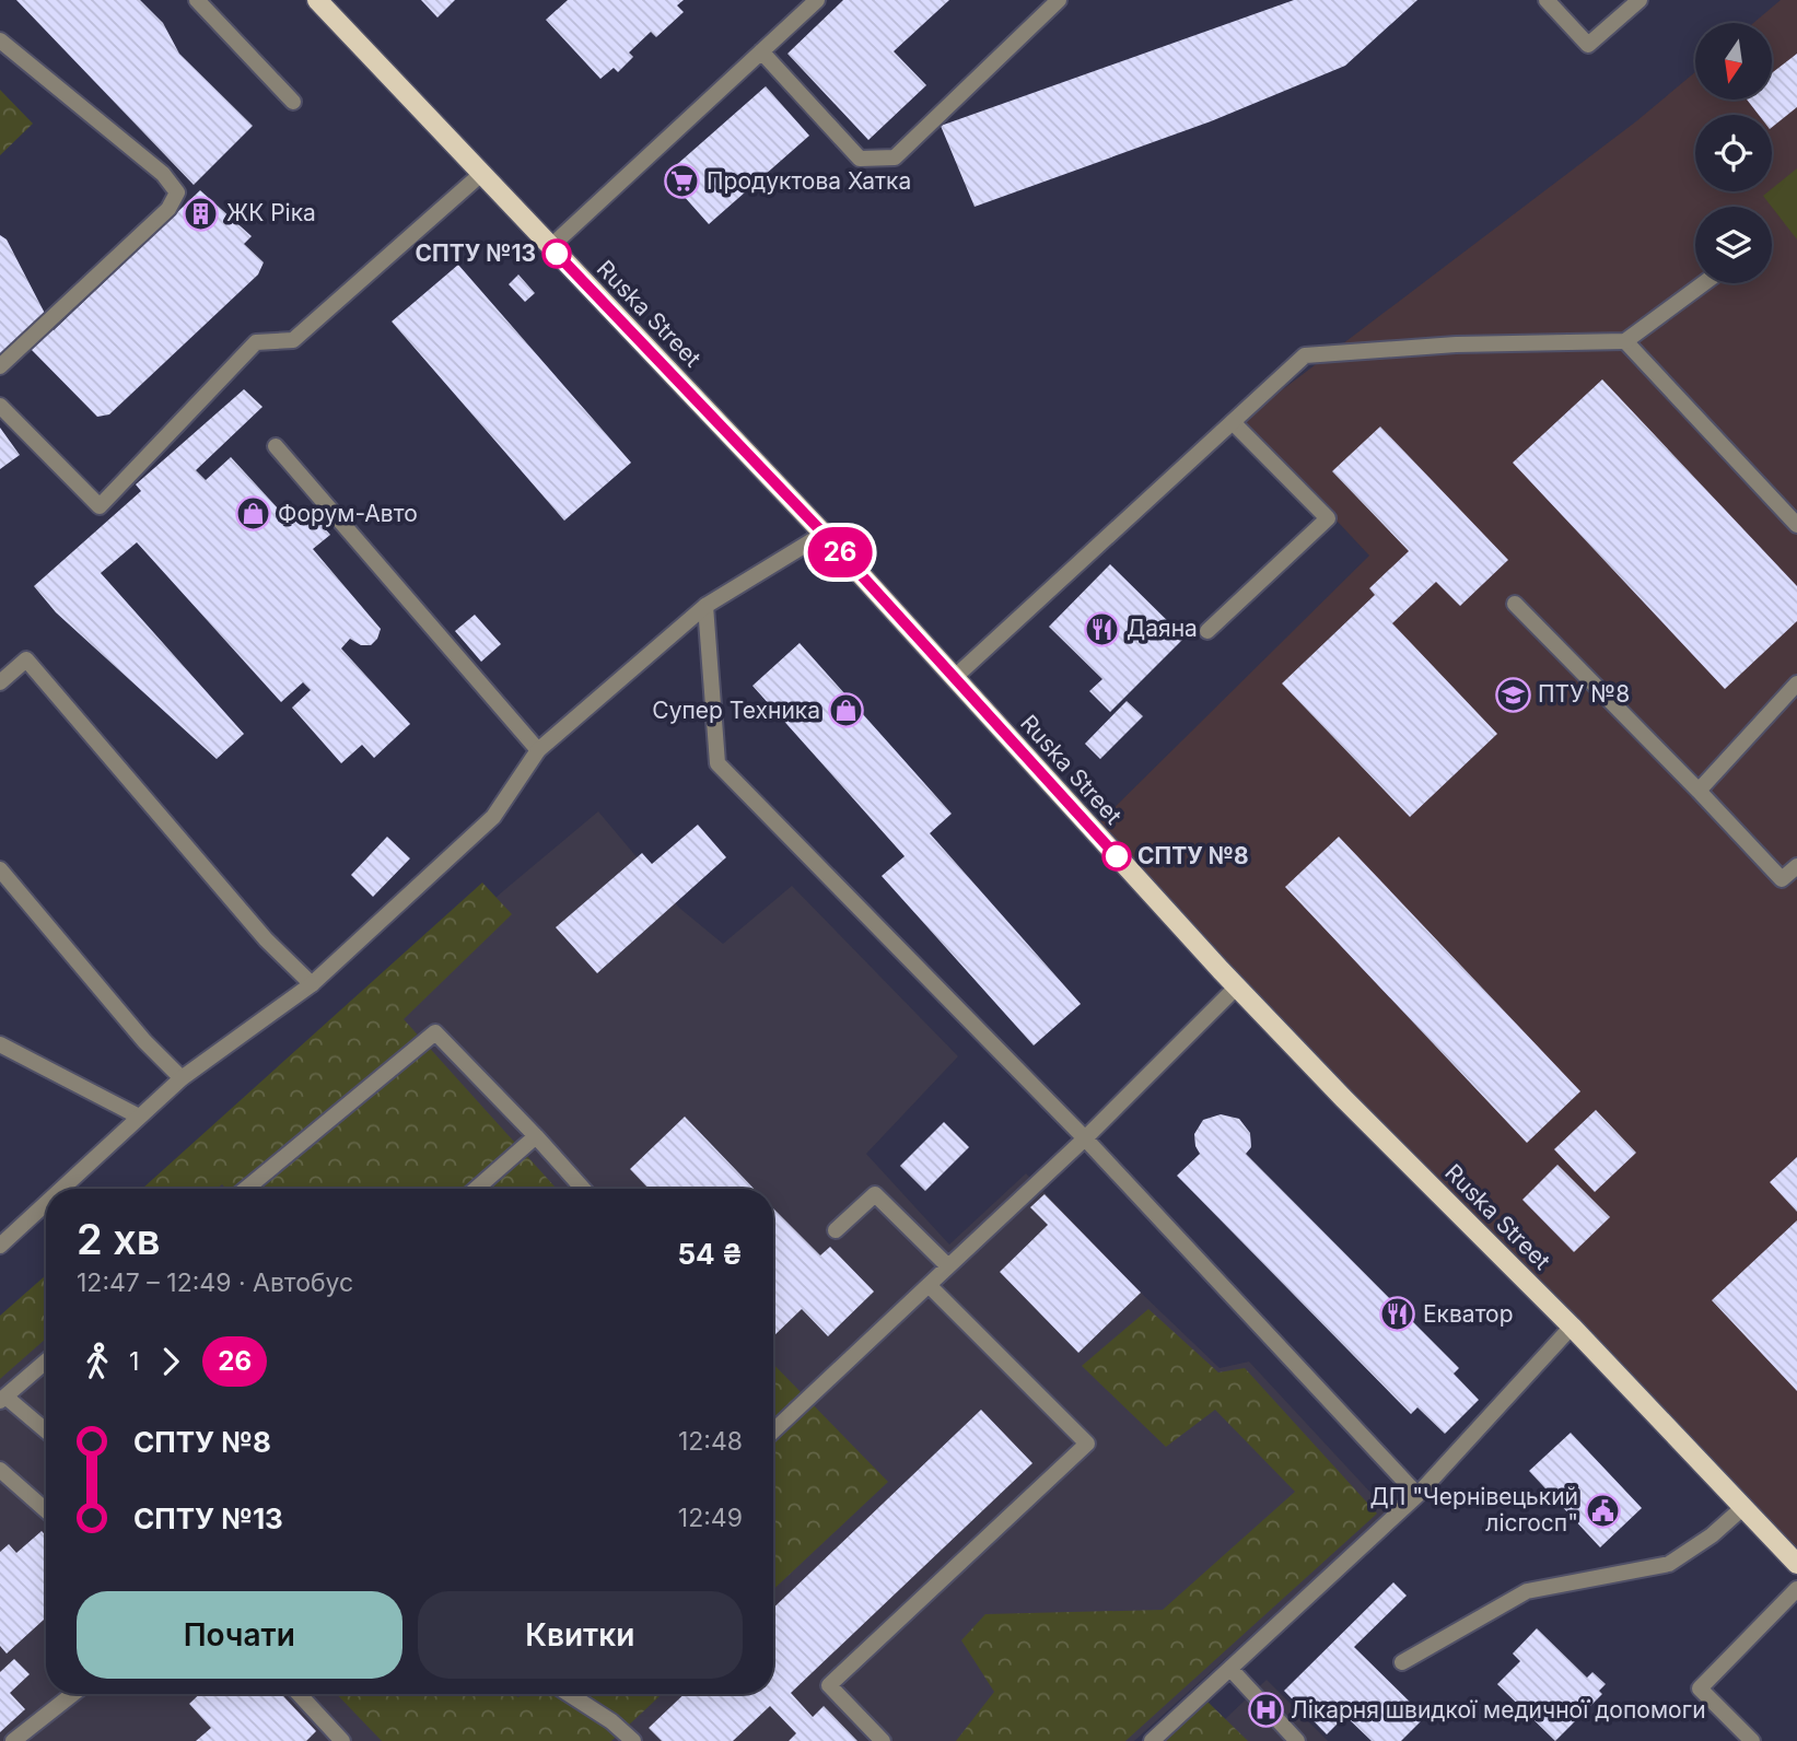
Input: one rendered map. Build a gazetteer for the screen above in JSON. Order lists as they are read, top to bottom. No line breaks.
{"streets":{"main road":["Ruska Street"]},"places":{"supermarket":["Продуктова Хатка"],"building":["ЖК Ріка"],"other":["СПТУ №13","СПТУ №8"],"shop":["Форум-Авто","Супер Техника"],"restaurant":["Даяна","Екватор"],"school or university":["ПТУ №8"],"public building":["ДП \"Чернівецький лісгосп\""],"hospital":["Лікарня швидкої медичної допомоги"]},"lines":["bus line 26"],"north":"bottom","page":{"on_map":"26","heading":["2 хв","12:47 – 12:49 · Автобус","54 ₴"],"legs":["1","26"],"list":[{"name":"СПТУ №8","value":"12:48"},{"name":"СПТУ №13","value":"12:49"}],"buttons":["Почати","Квитки"]}}
